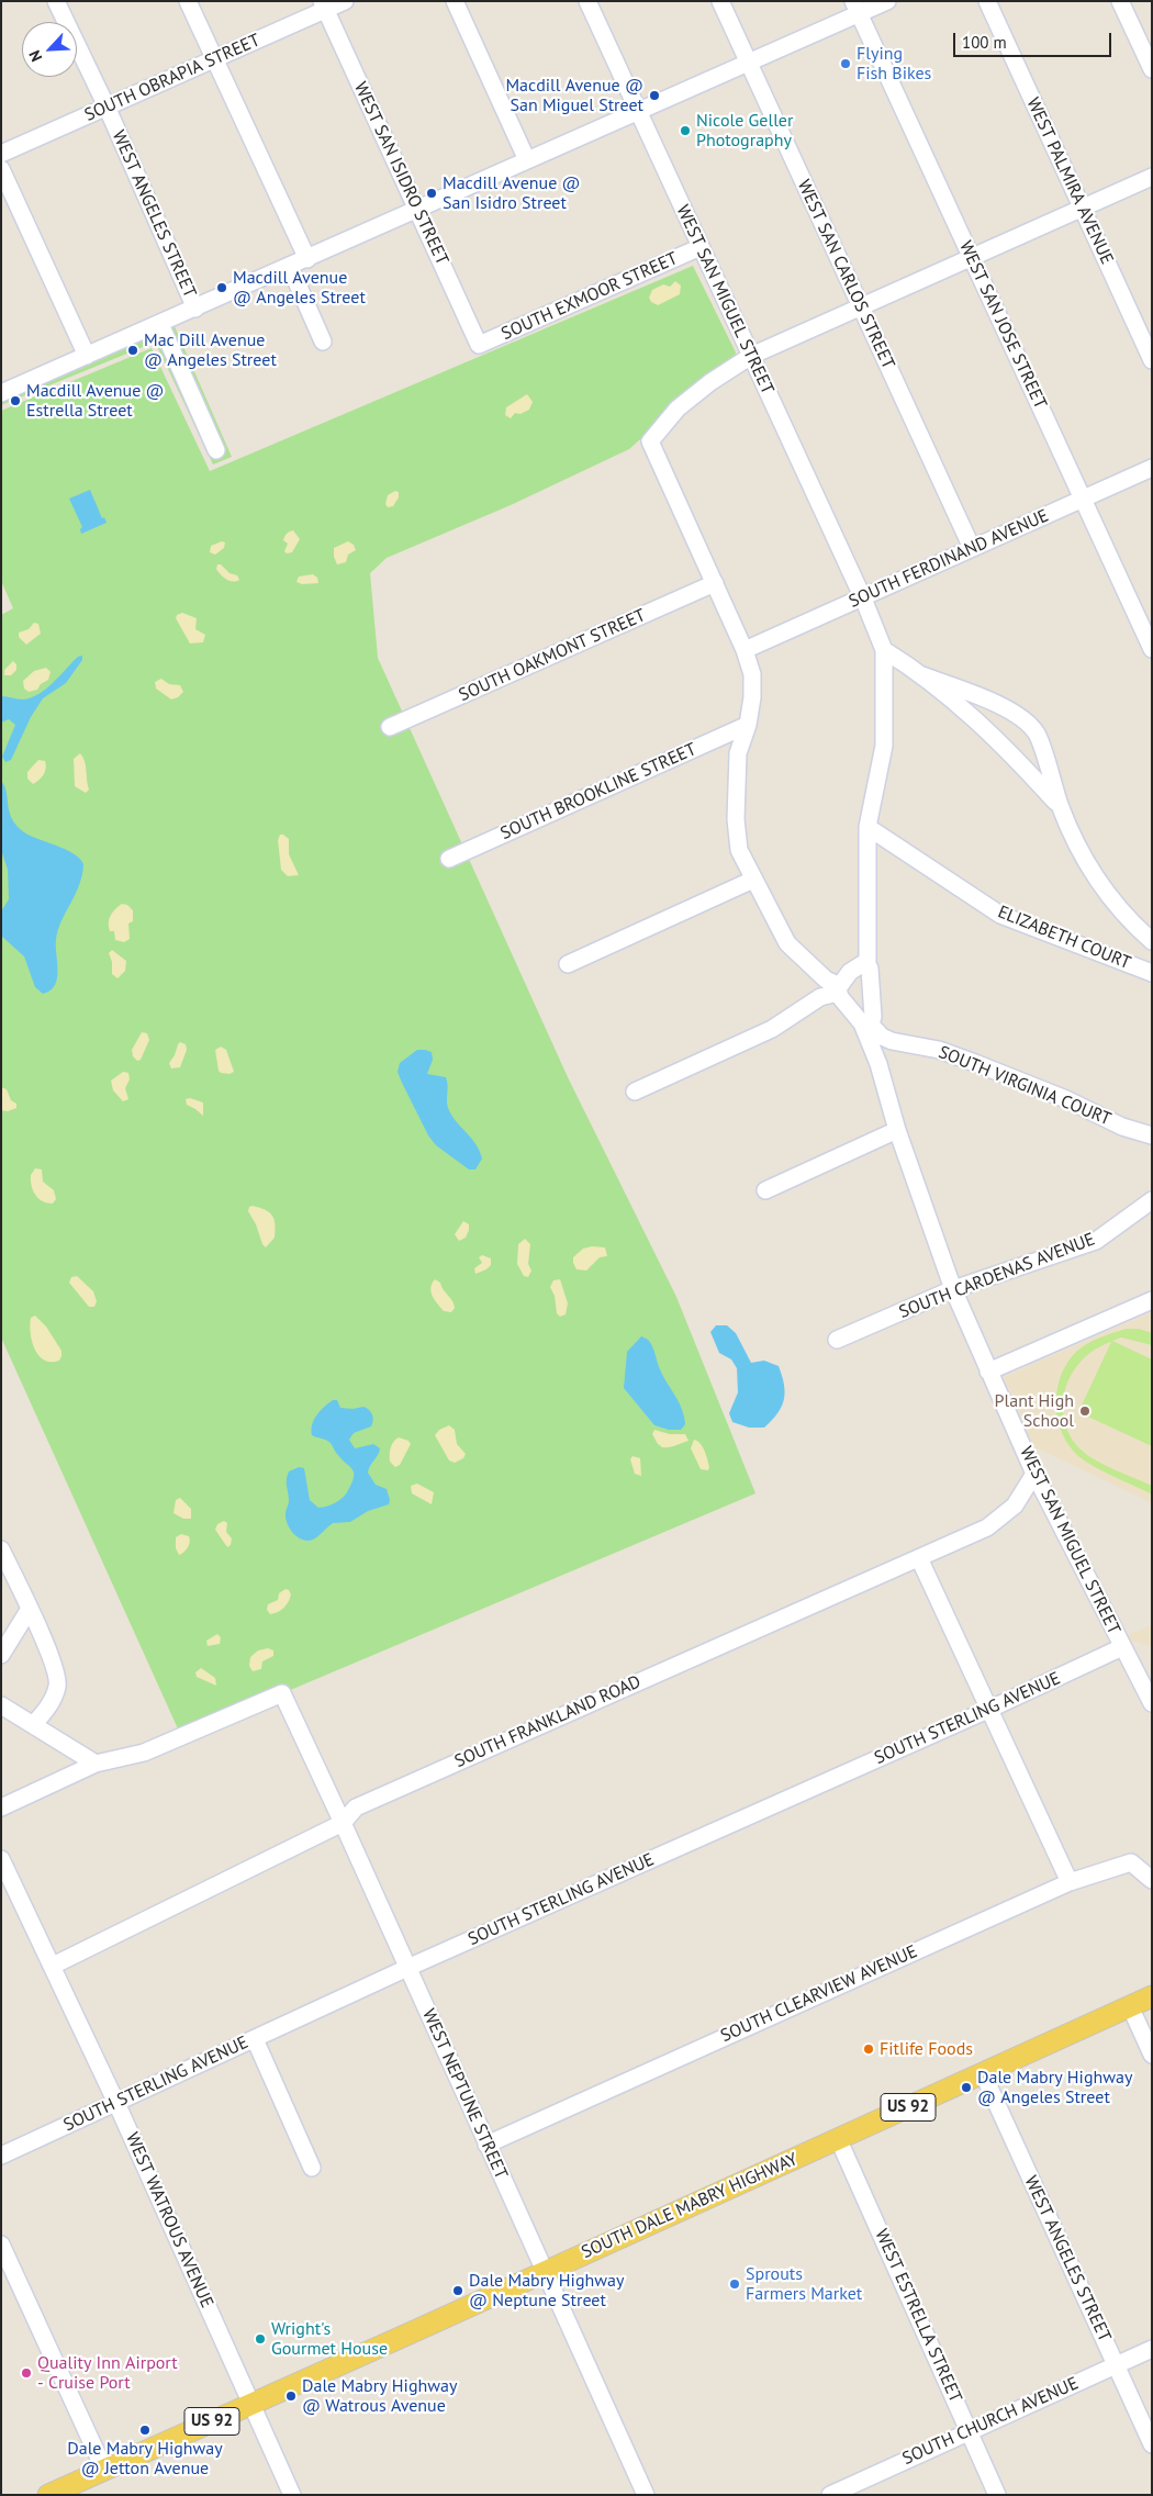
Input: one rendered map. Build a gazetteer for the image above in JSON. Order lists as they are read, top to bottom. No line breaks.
{"streets":{"main road":["US 92","SOUTH DALE MABRY HIGHWAY"],"street":["SOUTH OBRAPIA STREET","WEST SAN ISIDRO STREET","WEST PALMIRA AVENUE","WEST ANGELES STREET","WEST SAN CARLOS STREET","SOUTH EXMOOR STREET","WEST SAN MIGUEL STREET","WEST SAN JOSE STREET","SOUTH FERDINAND AVENUE","SOUTH OAKMONT STREET","SOUTH BROOKLINE STREET","ELIZABETH COURT","SOUTH VIRGINIA COURT","SOUTH CARDENAS AVENUE","SOUTH STERLING AVENUE","SOUTH FRANKLAND ROAD","SOUTH CLEARVIEW AVENUE","WEST NEPTUNE STREET","WEST WATROUS AVENUE","WEST ESTRELLA STREET","SOUTH CHURCH AVENUE"]},"crossings":[["SOUTH OBRAPIA STREET","WEST SAN ISIDRO STREET"],["SOUTH OBRAPIA STREET","WEST ANGELES STREET"],["WEST SAN ISIDRO STREET","SOUTH EXMOOR STREET"],["WEST ANGELES STREET","SOUTH DALE MABRY HIGHWAY"],["WEST ANGELES STREET","SOUTH CHURCH AVENUE"],["WEST SAN CARLOS STREET","SOUTH FERDINAND AVENUE"],["SOUTH EXMOOR STREET","WEST SAN MIGUEL STREET"],["WEST SAN MIGUEL STREET","SOUTH FERDINAND AVENUE"],["WEST SAN MIGUEL STREET","SOUTH VIRGINIA COURT"],["WEST SAN MIGUEL STREET","SOUTH CARDENAS AVENUE"],["WEST SAN MIGUEL STREET","SOUTH STERLING AVENUE"],["WEST SAN MIGUEL STREET","SOUTH FRANKLAND ROAD"],["WEST SAN JOSE STREET","SOUTH FERDINAND AVENUE"],["SOUTH STERLING AVENUE","WEST NEPTUNE STREET"],["SOUTH STERLING AVENUE","WEST WATROUS AVENUE"],["SOUTH FRANKLAND ROAD","WEST NEPTUNE STREET"],["SOUTH FRANKLAND ROAD","WEST WATROUS AVENUE"],["SOUTH CLEARVIEW AVENUE","WEST NEPTUNE STREET"],["WEST NEPTUNE STREET","SOUTH DALE MABRY HIGHWAY"],["SOUTH DALE MABRY HIGHWAY","WEST WATROUS AVENUE"],["SOUTH DALE MABRY HIGHWAY","WEST ESTRELLA STREET"],["WEST ESTRELLA STREET","SOUTH CHURCH AVENUE"]],"places":["Flying Fish Bikes","Macdill Avenue @ San Miguel Street","Nicole Geller Photography","Macdill Avenue @ San Isidro Street","Macdill Avenue @ Angeles Street","Mac Dill Avenue @ Angeles Street","Macdill Avenue @ Estrella Street","Plant High School","Fitlife Foods","Dale Mabry Highway @ Angeles Street","Sprouts Farmers Market","Dale Mabry Highway @ Neptune Street","Wright's Gourmet House","Quality Inn Airport - Cruise Port","Dale Mabry Highway @ Watrous Avenue","Dale Mabry Highway @ Jetton Avenue"],"scale_bar":"100 m","north":"bottom left"}
